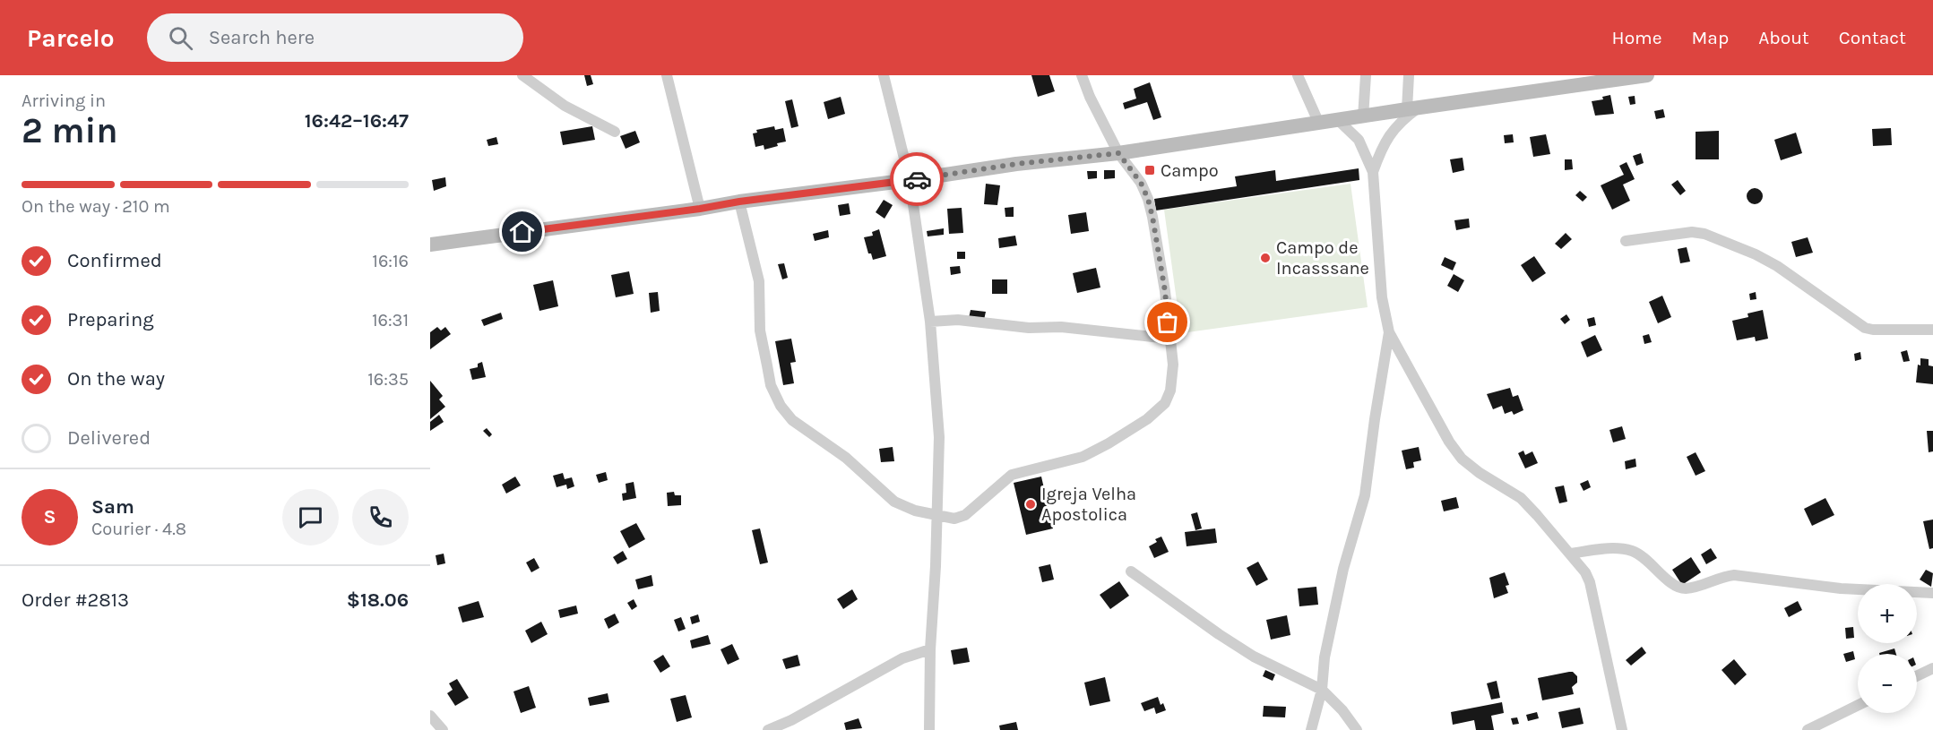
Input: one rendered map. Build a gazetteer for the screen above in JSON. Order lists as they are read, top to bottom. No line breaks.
{"places":{"transit":["Campo"],"other":["Campo de Incasssane","Igreja Velha Apostolica"]},"page":{"header":"Parcelo","search":"Search here","nav":["Home","Map","About","Contact"],"heading":["2 min","Arriving in","16:42–16:47"],"panel":["Sam","Courier · 4.8","Order #2813","$18.06"],"bar":"On the way · 210 m","list":[["Confirmed","16:16"],["Preparing","16:31"],["On the way","16:35"],"Delivered"],"round":"S","map_buttons":["+","−"]}}
